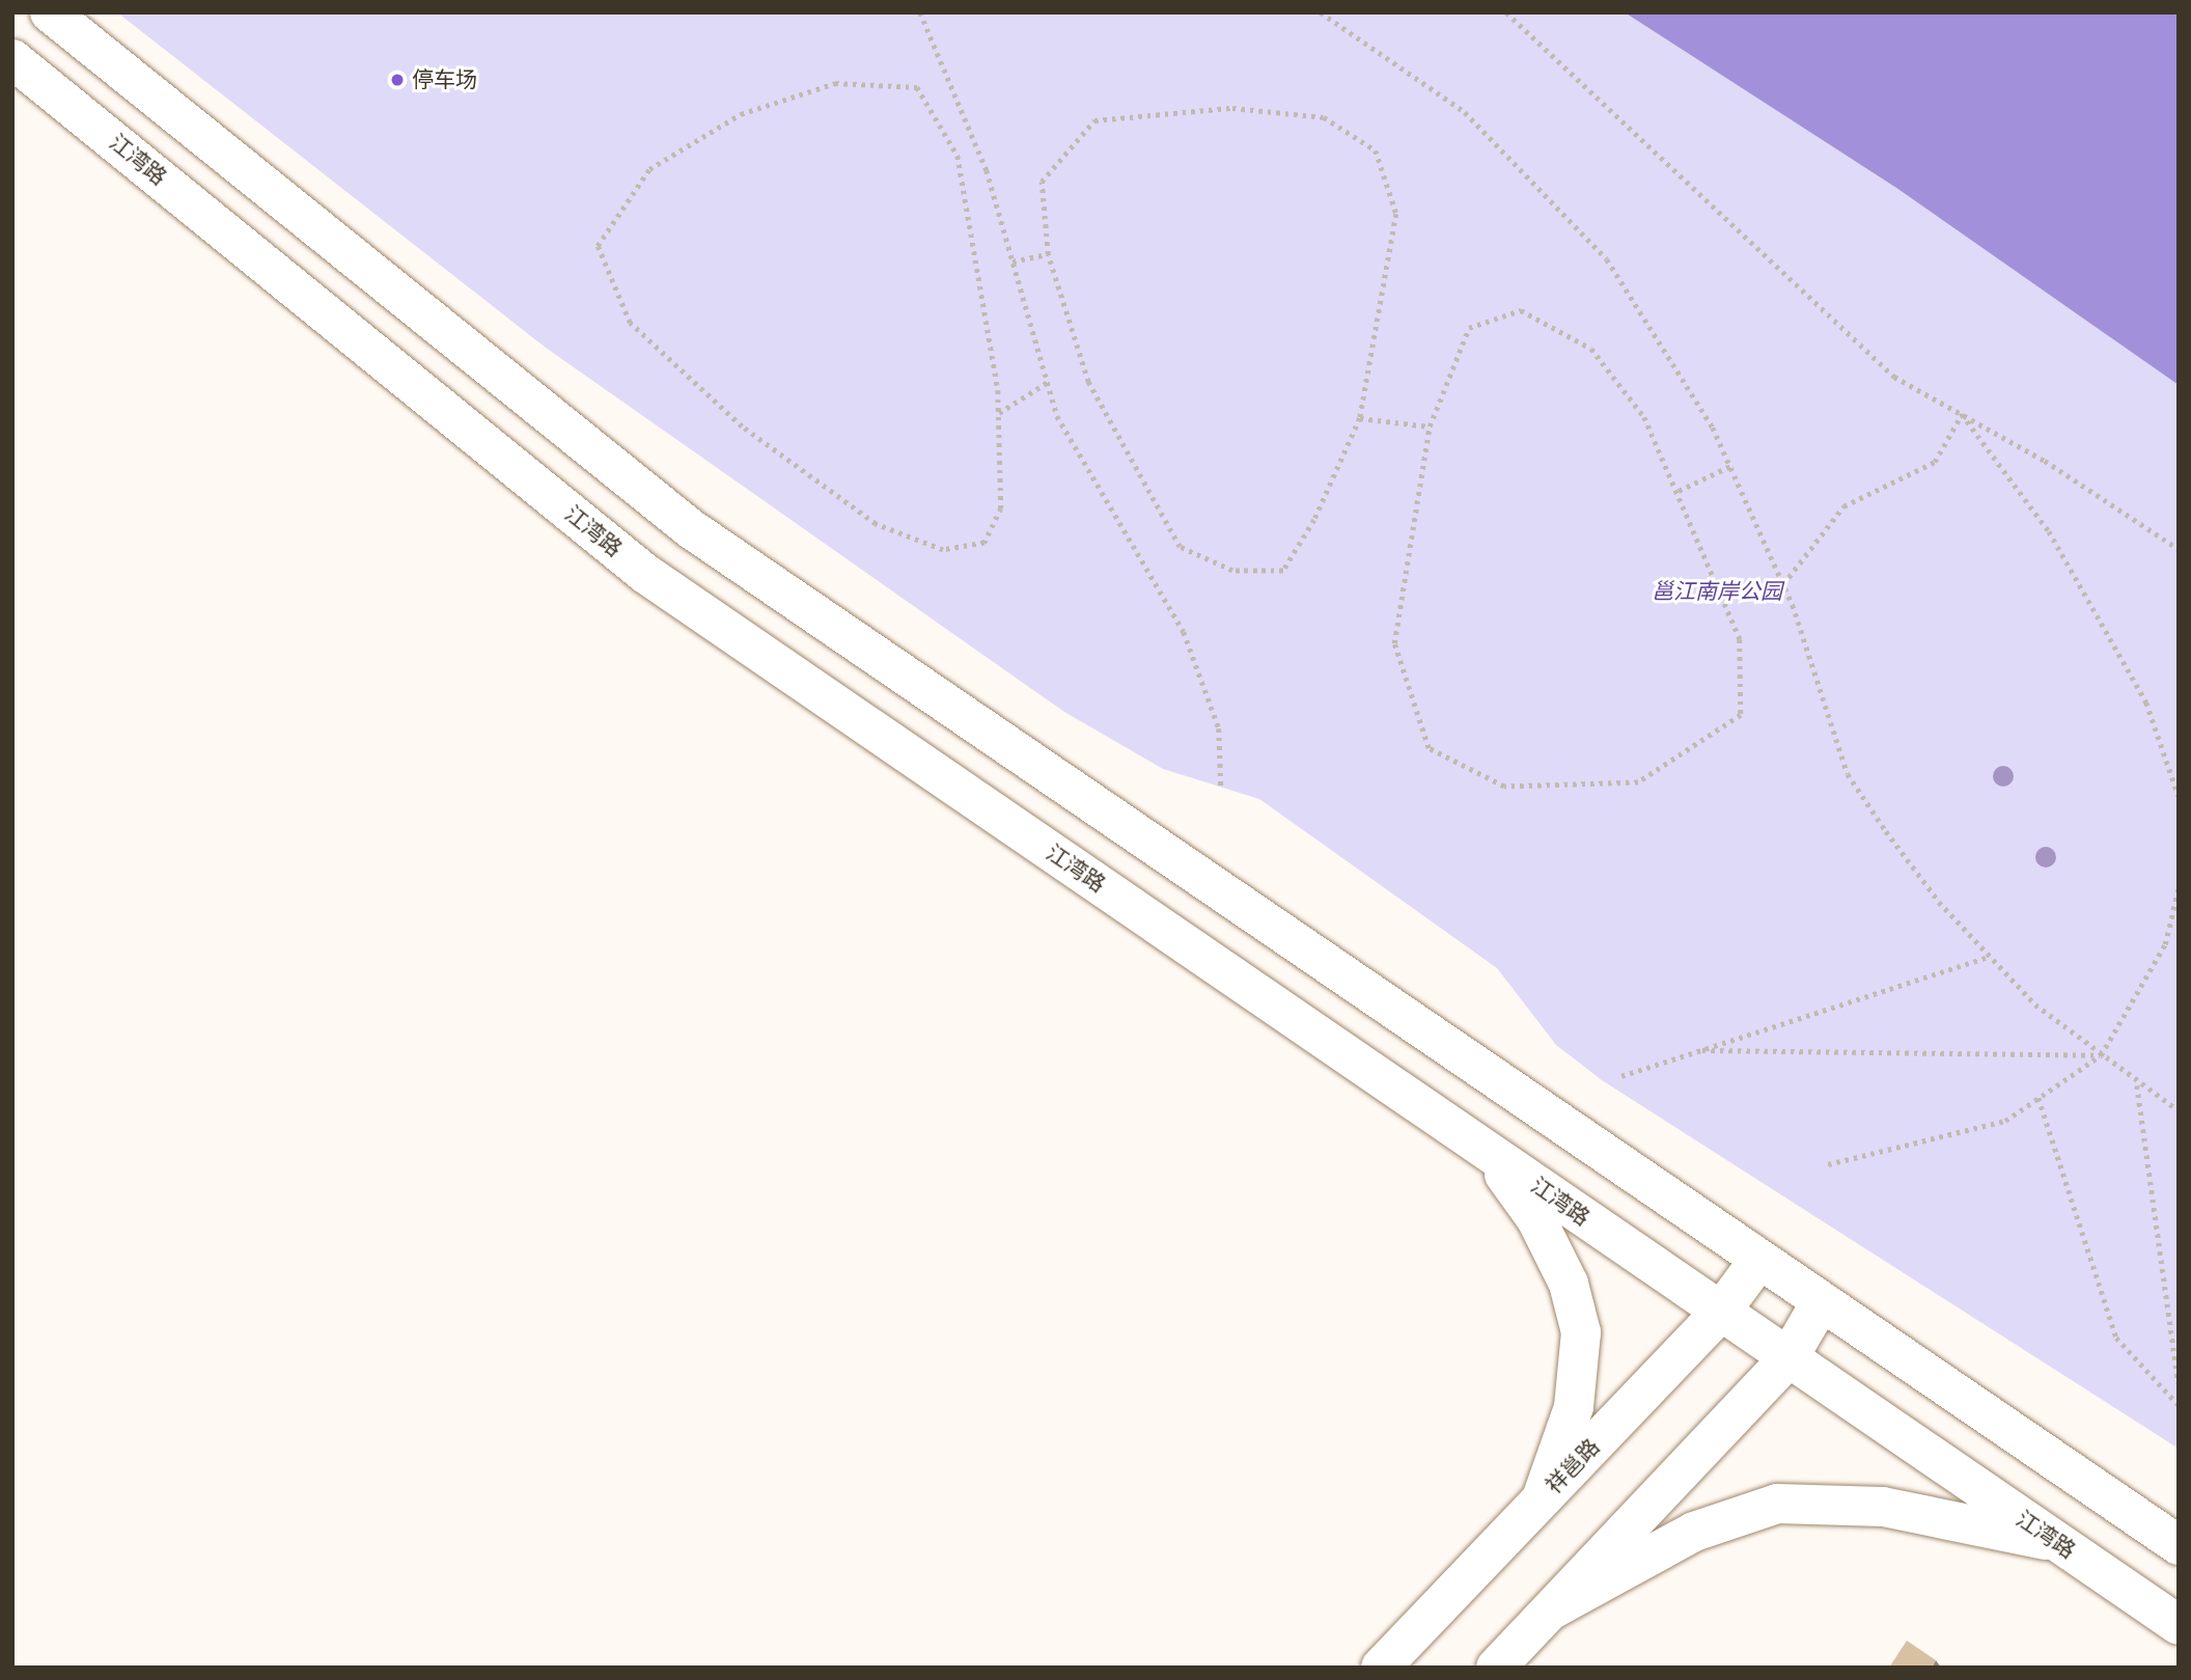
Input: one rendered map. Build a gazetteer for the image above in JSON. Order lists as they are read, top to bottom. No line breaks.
{"streets":{"main road":["江湾路","祥邕路"]},"crossings":[["江湾路","祥邕路"]],"parks":["邕江南岸公园"],"places":["停车场"]}
